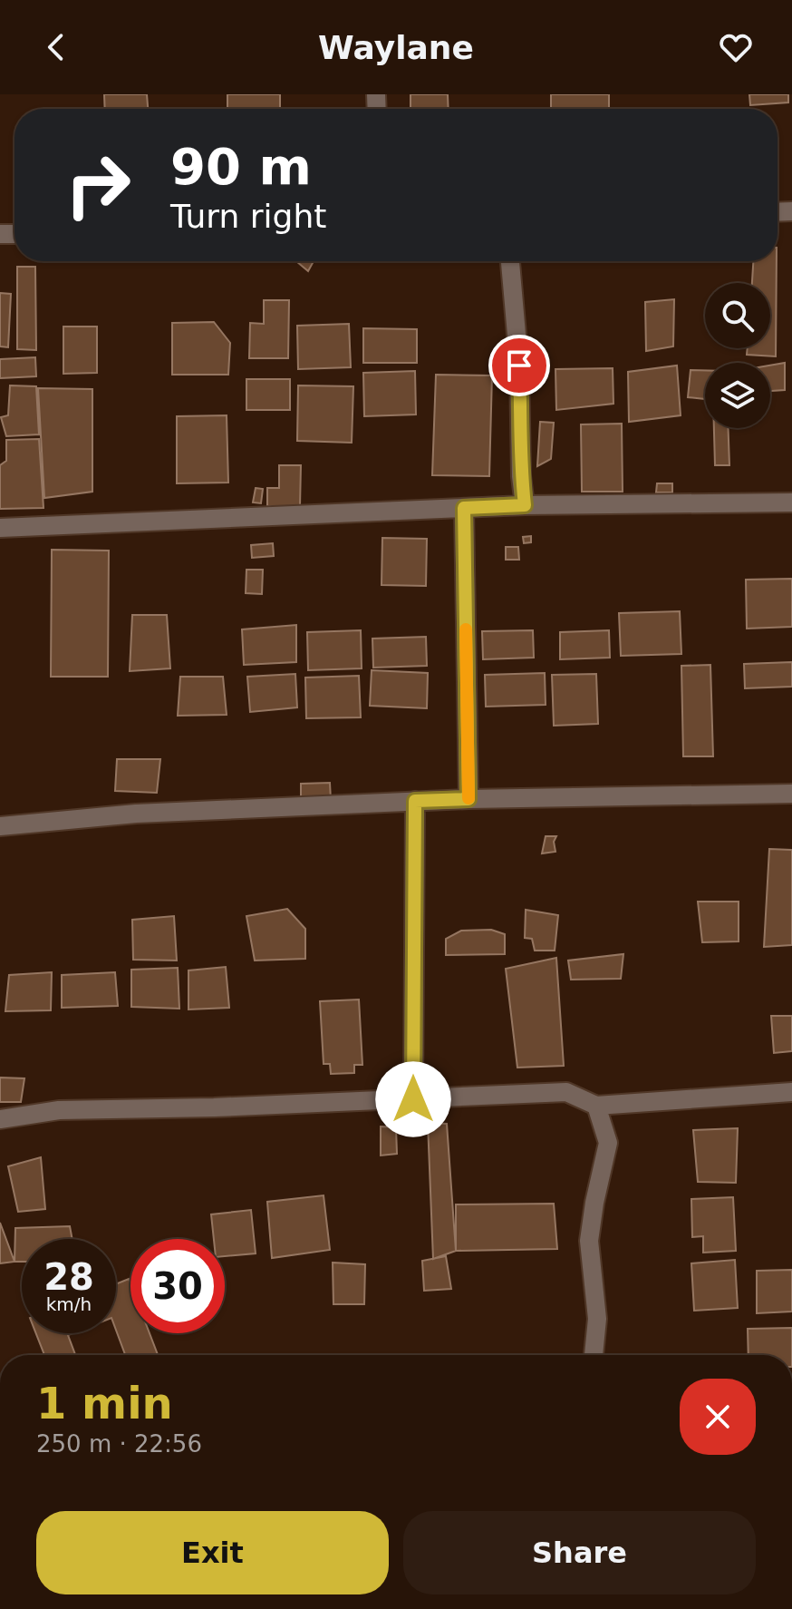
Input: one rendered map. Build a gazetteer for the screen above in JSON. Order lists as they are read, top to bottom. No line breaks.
{"page":{"header":"Waylane","turn":["90 m","Turn right"],"speed":"28 km/h","limit":"30","heading":["1 min","250 m · 22:56"],"buttons":["Exit","Share"]}}
